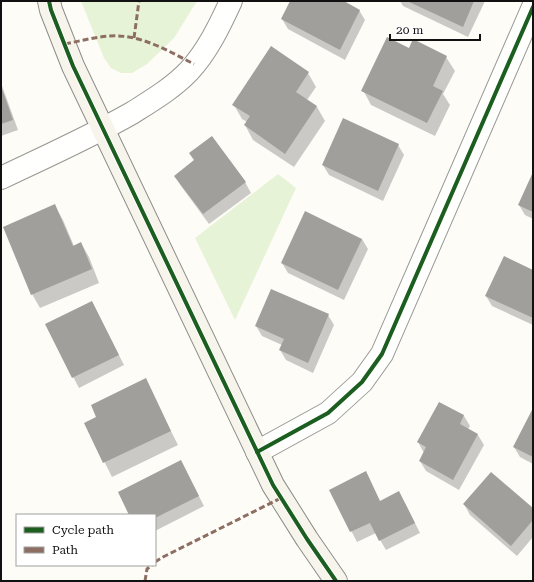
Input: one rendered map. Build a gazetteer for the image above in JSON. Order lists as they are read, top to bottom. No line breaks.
{"legend":["Cycle path","Path"],"scale_bar":"20 m"}
